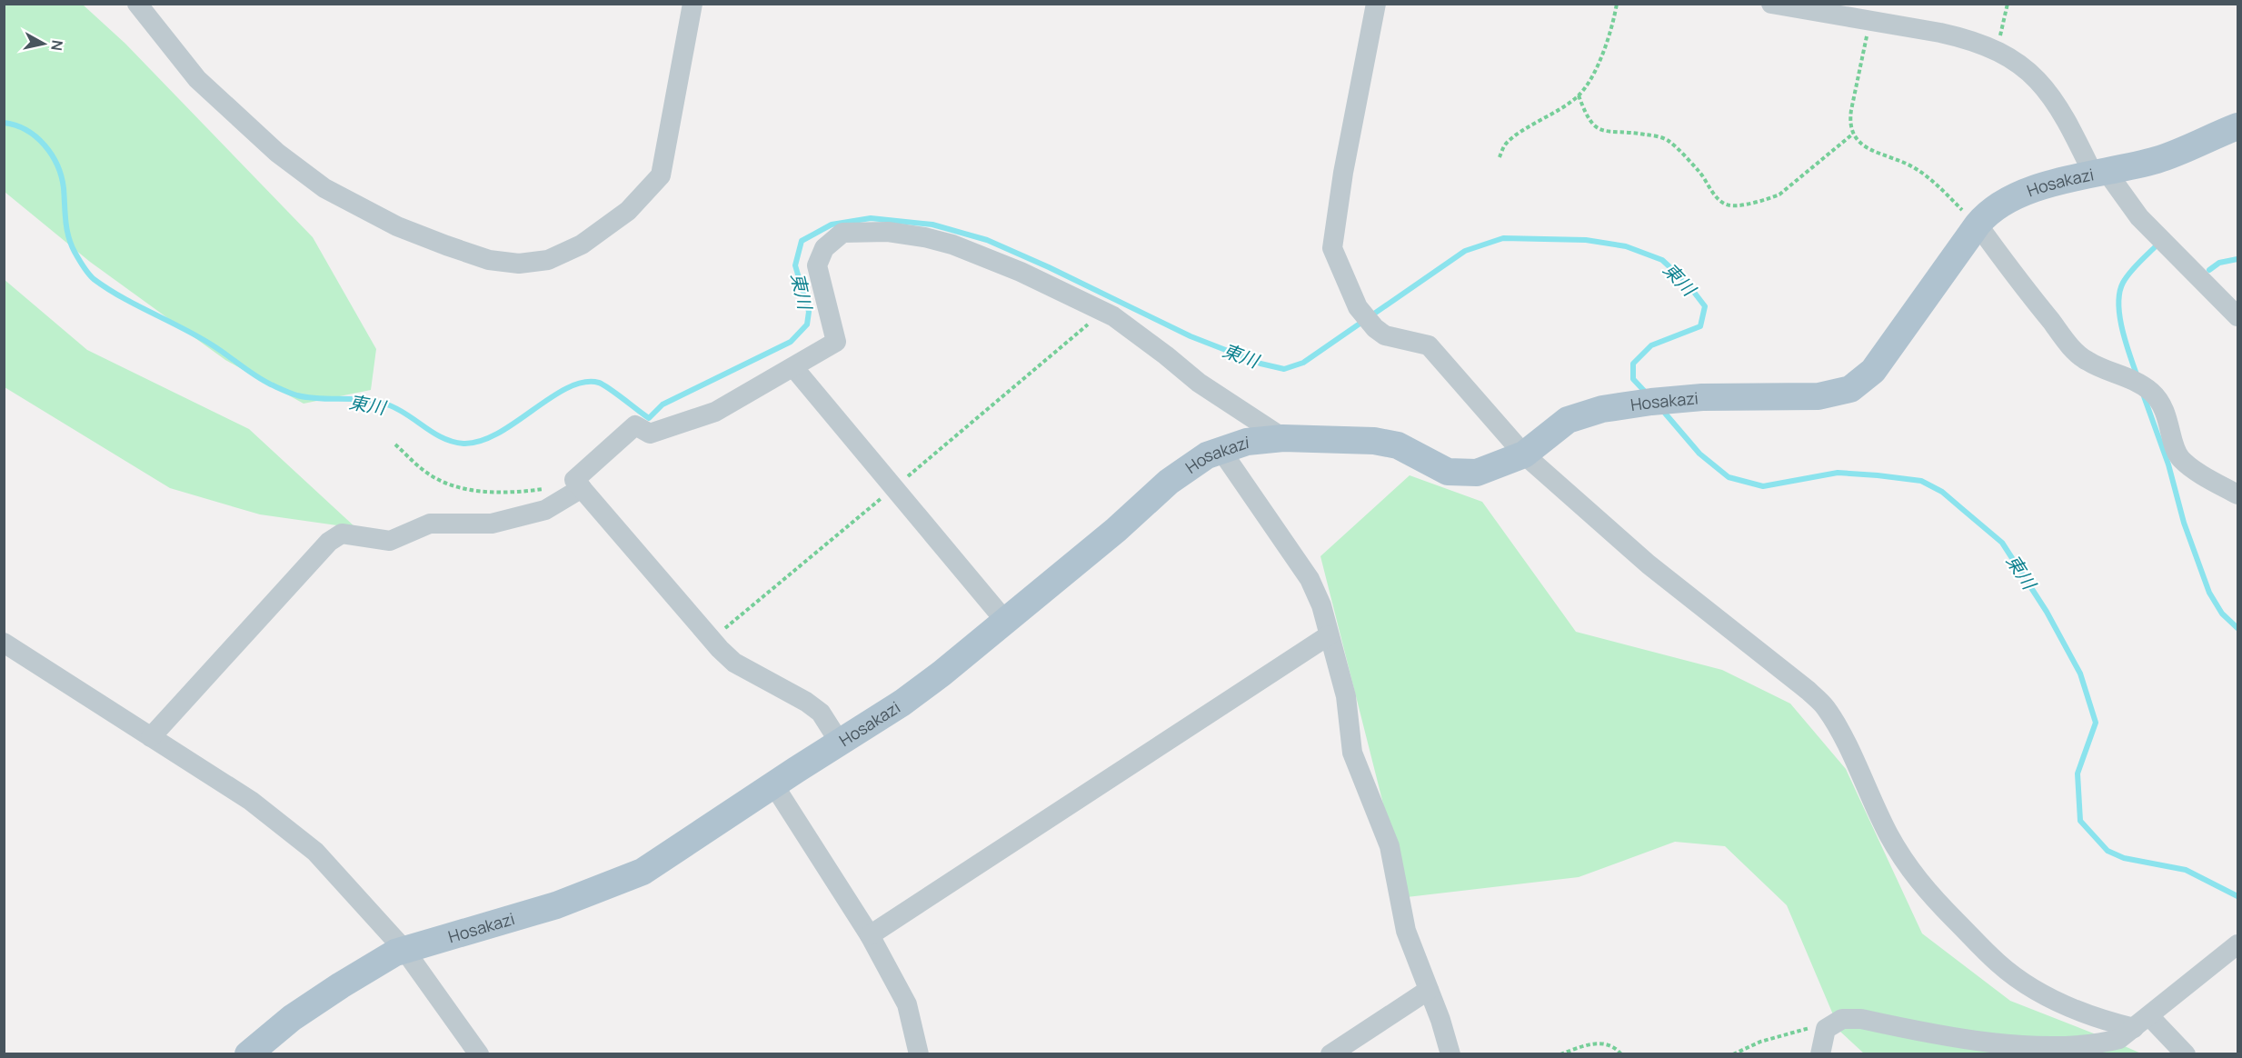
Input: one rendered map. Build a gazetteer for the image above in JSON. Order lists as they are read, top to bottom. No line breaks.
{"streets":{"main road":["Hosakazi"]},"water":["東川"],"north":"right"}
